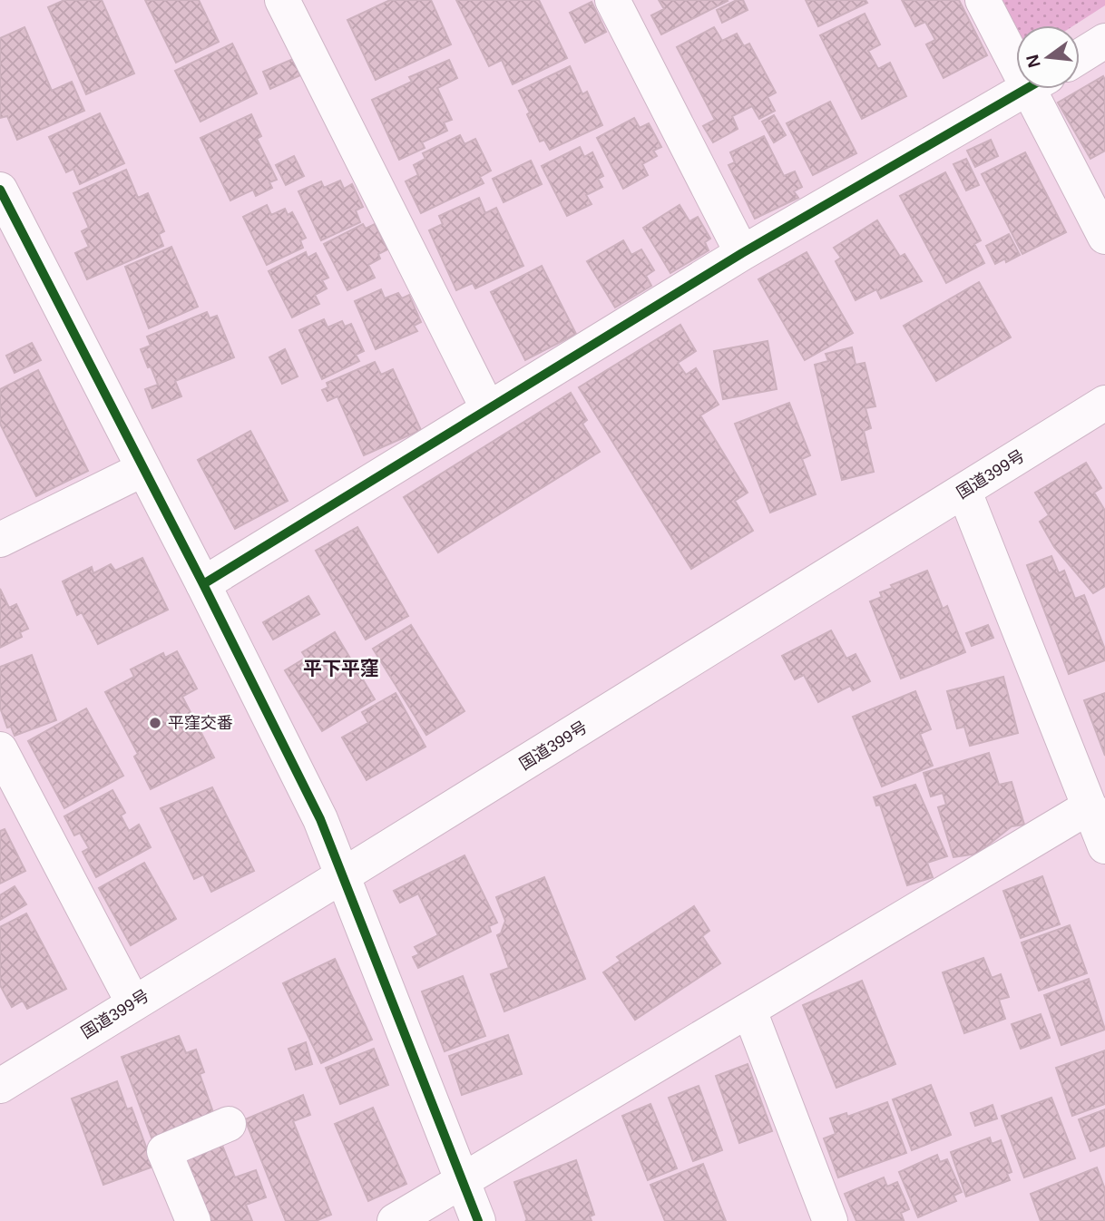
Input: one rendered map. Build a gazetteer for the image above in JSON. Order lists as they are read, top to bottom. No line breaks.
{"streets":{"main road":["国道399号"]},"districts":["平下平窪"],"places":["平窪交番"],"north":"left"}
